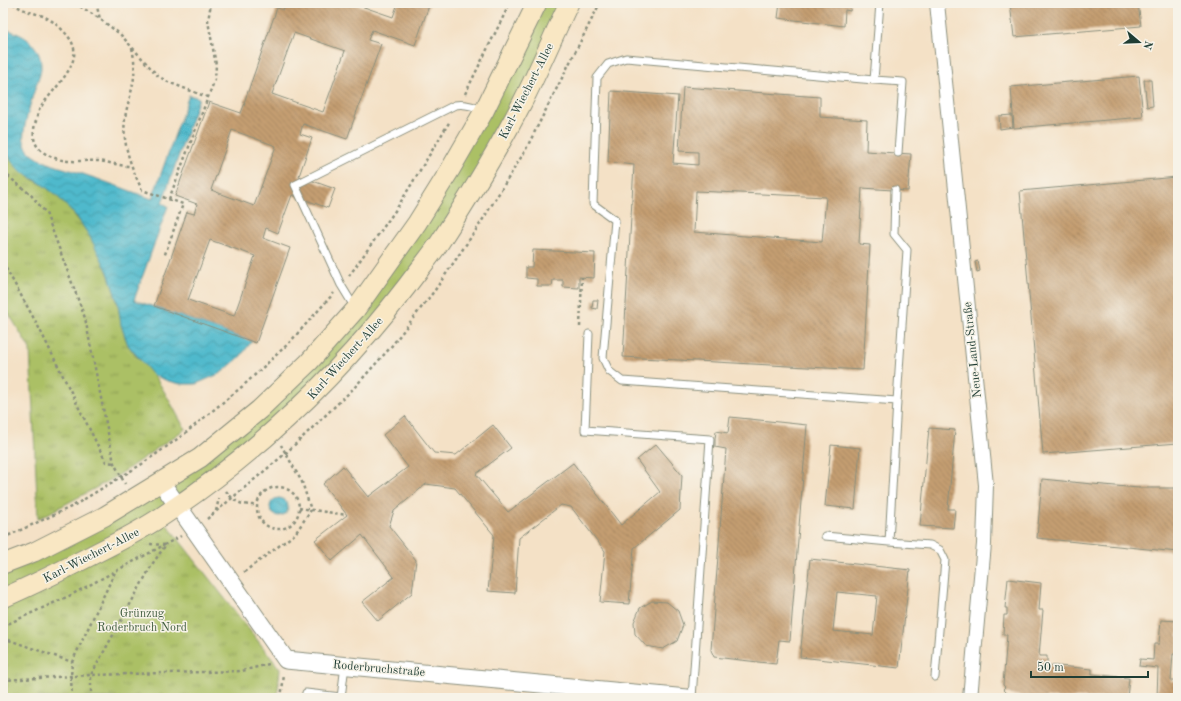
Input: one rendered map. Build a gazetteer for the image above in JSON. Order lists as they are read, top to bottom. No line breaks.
{"streets":{"main road":["Karl-Wiechert-Allee"],"street":["Neue-Land-Straße","Roderbruchstraße"]},"parks":["Grünzug Roderbruch Nord"],"scale_bar":"50 m","north":"right"}
